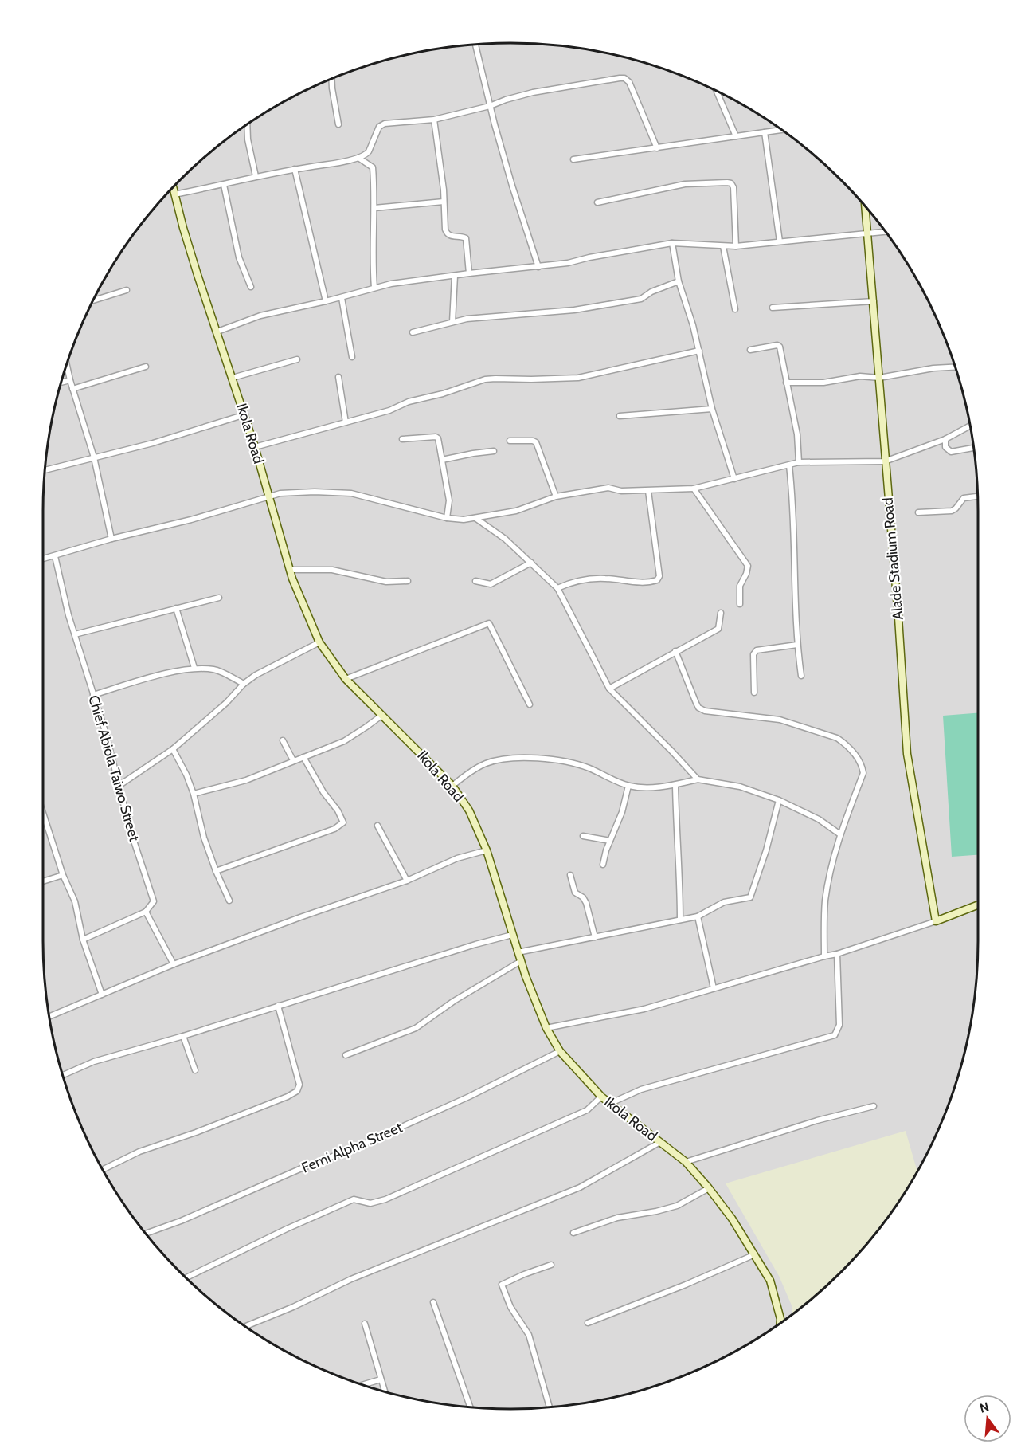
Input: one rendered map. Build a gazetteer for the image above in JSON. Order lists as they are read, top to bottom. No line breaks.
{"streets":{"street":["Ikola Road","Alade Stadium Road","Chief Abiola Taiwo Street","Femi Alpha Street"]},"crossings":[["Ikola Road","Femi Alpha Street"]],"north":"top"}
